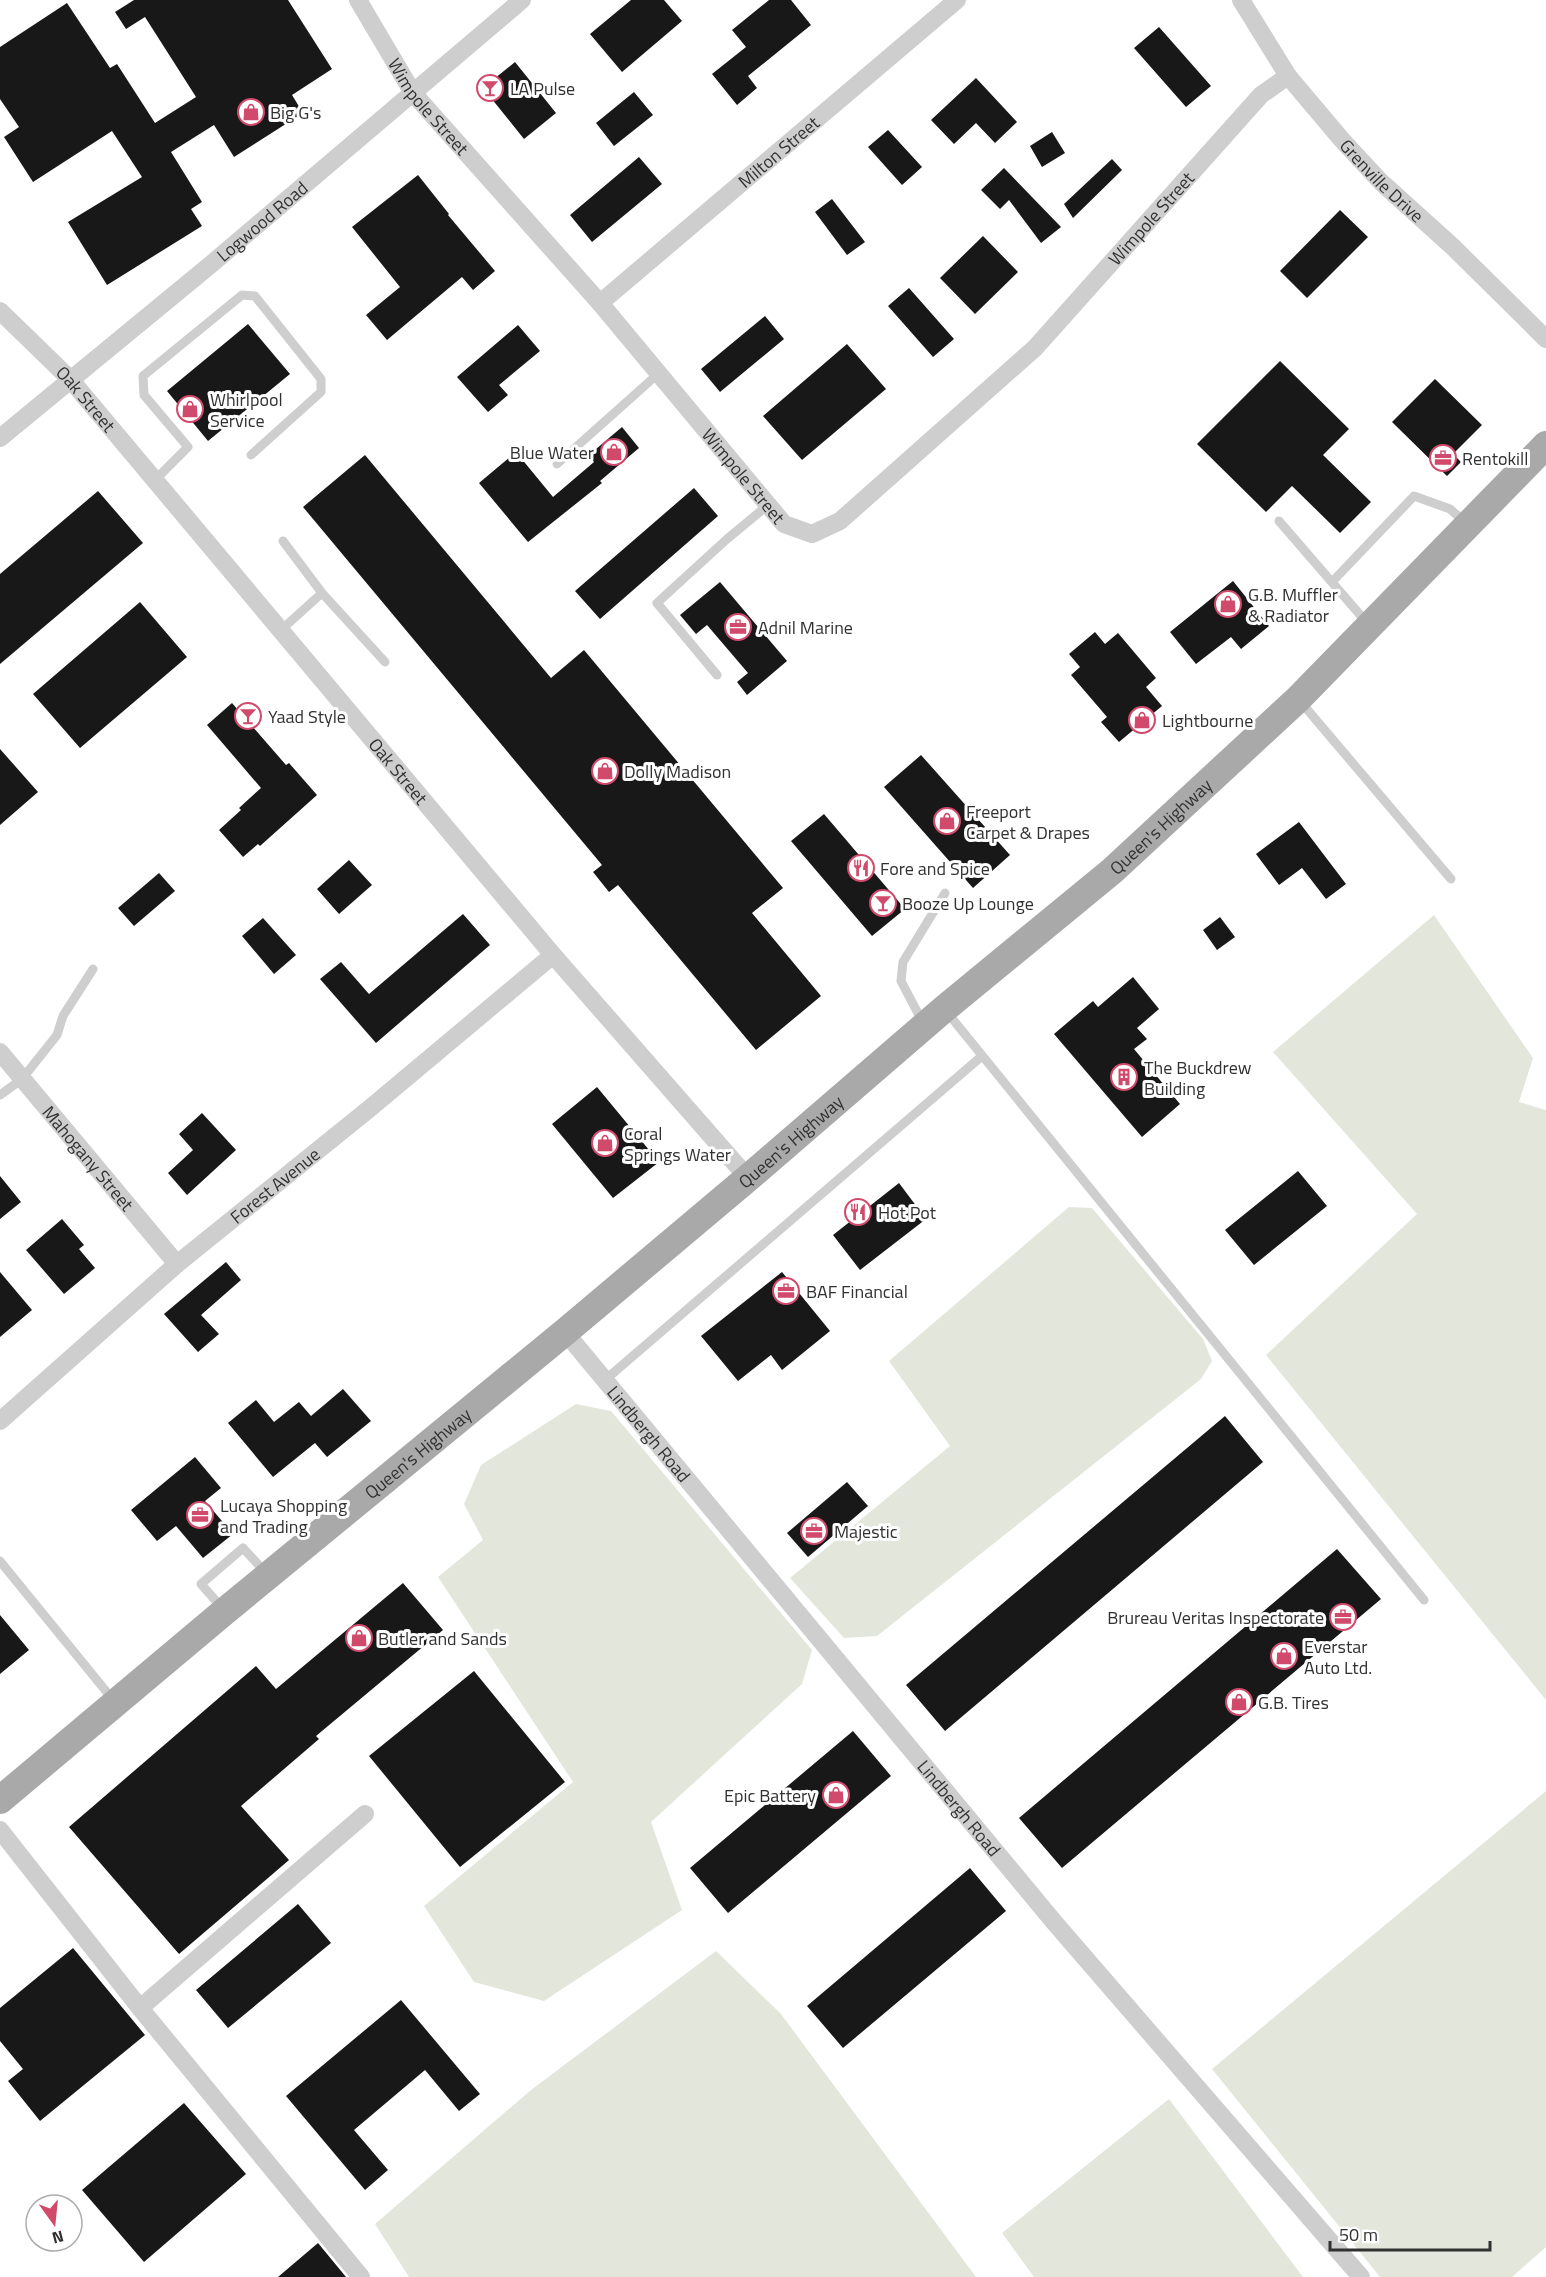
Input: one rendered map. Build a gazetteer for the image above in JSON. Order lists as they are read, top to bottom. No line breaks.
{"streets":{"main road":["Queen's Highway"],"street":["Wimpole Street","Milton Street","Grenville Drive","Logwood Road","Oak Street","Mahogany Street","Forest Avenue","Lindbergh Road"]},"crossings":[["Wimpole Street","Milton Street"],["Wimpole Street","Grenville Drive"],["Wimpole Street","Logwood Road"],["Logwood Road","Oak Street"],["Oak Street","Queen's Highway"],["Oak Street","Forest Avenue"],["Queen's Highway","Lindbergh Road"],["Mahogany Street","Forest Avenue"]],"places":{"bar":["LA Pulse","Yaad Style","Booze Up Lounge"],"shop":["Big G's","Whirlpool Service","Blue Water","G.B. Muffler & Radiator","Lightbourne","Dolly Madison","Freeport Carpet & Drapes","Coral Springs Water","Butler and Sands","Everstar Auto Ltd.","G.B. Tires","Epic Battery"],"office":["Rentokill","Adnil Marine","BAF Financial","Lucaya Shopping and Trading","Majestic","Brureau Veritas Inspectorate"],"restaurant":["Fore and Spice","Hot Pot"],"building":["The Buckdrew Building"]},"scale_bar":"50 m","north":"bottom"}
